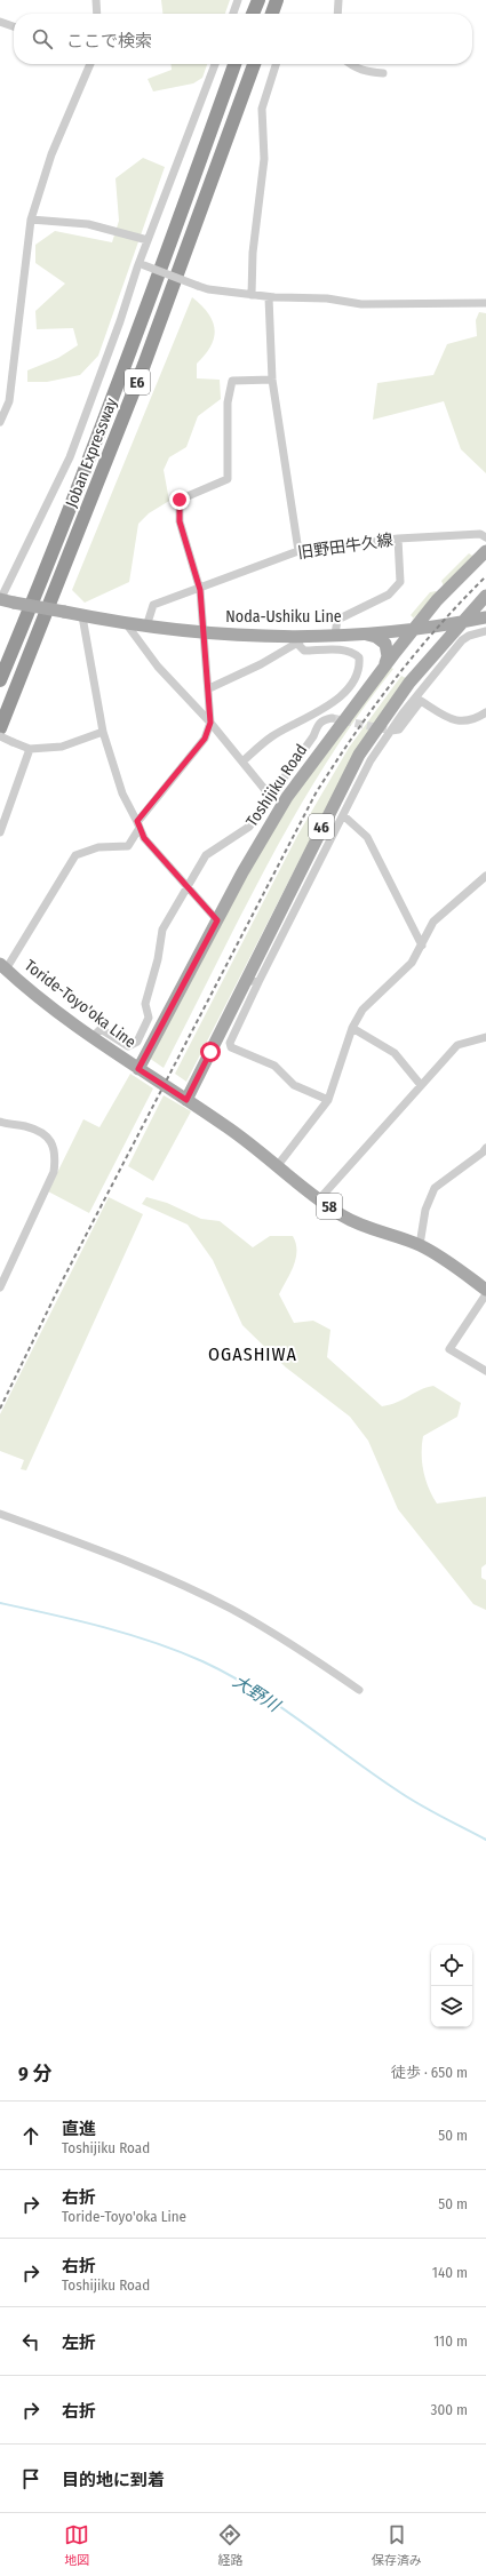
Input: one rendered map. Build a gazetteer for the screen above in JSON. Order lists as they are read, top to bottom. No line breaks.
{"streets":{"highway":["E6","Joban Expressway"],"main road":["Noda-Ushiku Line","Toshijiku Road","46","Toride-Toyo'oka Line","58"],"street":["旧野田牛久線"]},"crossings":[["旧野田牛久線","Noda-Ushiku Line"],["Noda-Ushiku Line","Toshijiku Road"],["Noda-Ushiku Line","46"],["Toshijiku Road","Toride-Toyo'oka Line"],["46","Toride-Toyo'oka Line"]],"districts":["OGASHIWA"],"water":["大野川"],"page":{"search":"ここで検索","heading":["9 分","徒歩 · 650 m"],"list":[["直進","Toshijiku Road","50 m"],["右折","Toride-Toyo'oka Line","50 m"],["右折","Toshijiku Road","140 m"],["左折","110 m"],["右折","300 m"],"目的地に到着"],"nav":["地図","経路","保存済み"]}}
